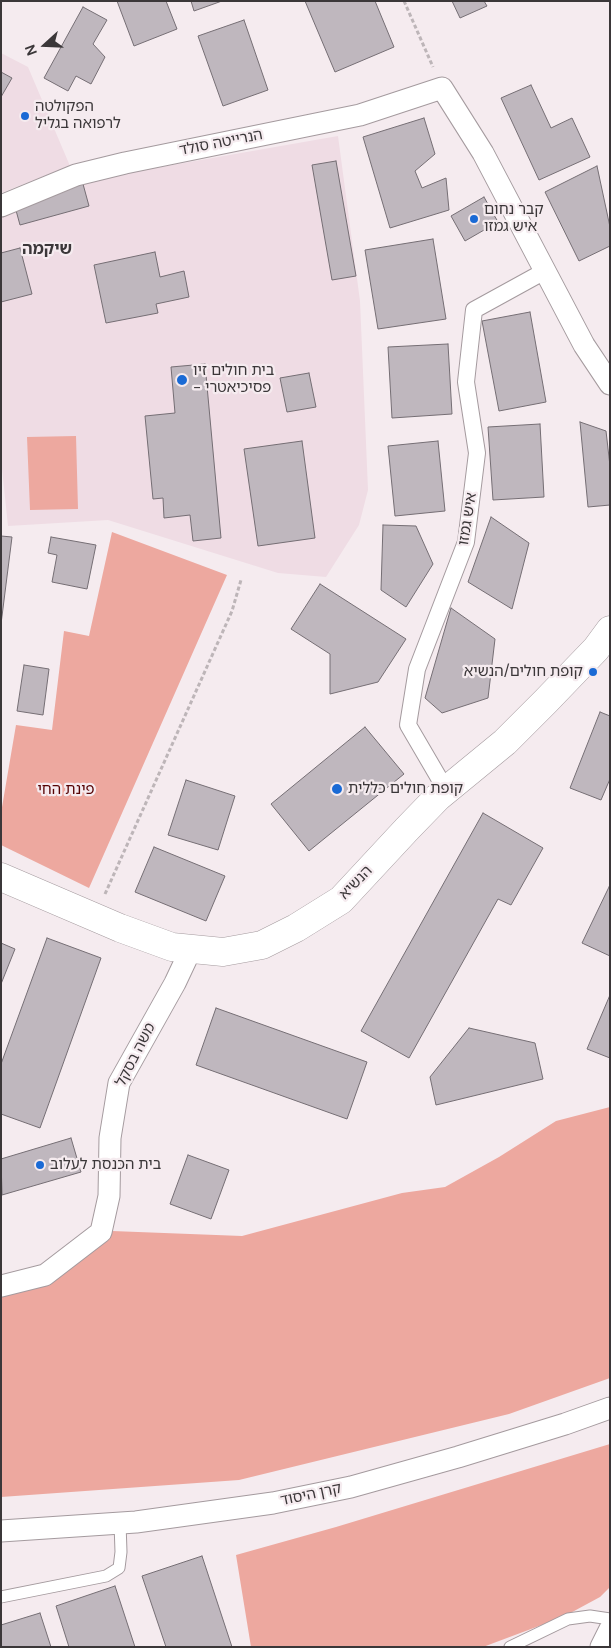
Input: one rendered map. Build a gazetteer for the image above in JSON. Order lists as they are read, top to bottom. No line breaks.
{"streets":{"street":["הנרייטה סולד","איש גמזו","הנשיא","משה בסקל","קרן היסוד"]},"crossings":[["איש גמזו","הנשיא"],["הנשיא","משה בסקל"]],"districts":["שיקמה"],"parks":["פינת החי"],"places":["הפקולטה לרפואה בגליל","קבר נחום איש גמזו","בית חולים זיו - פסיכיאטרי","קופת חולים/הנשיא","קופת חולים כללית","בית הכנסת לעלוב"],"north":"left"}
